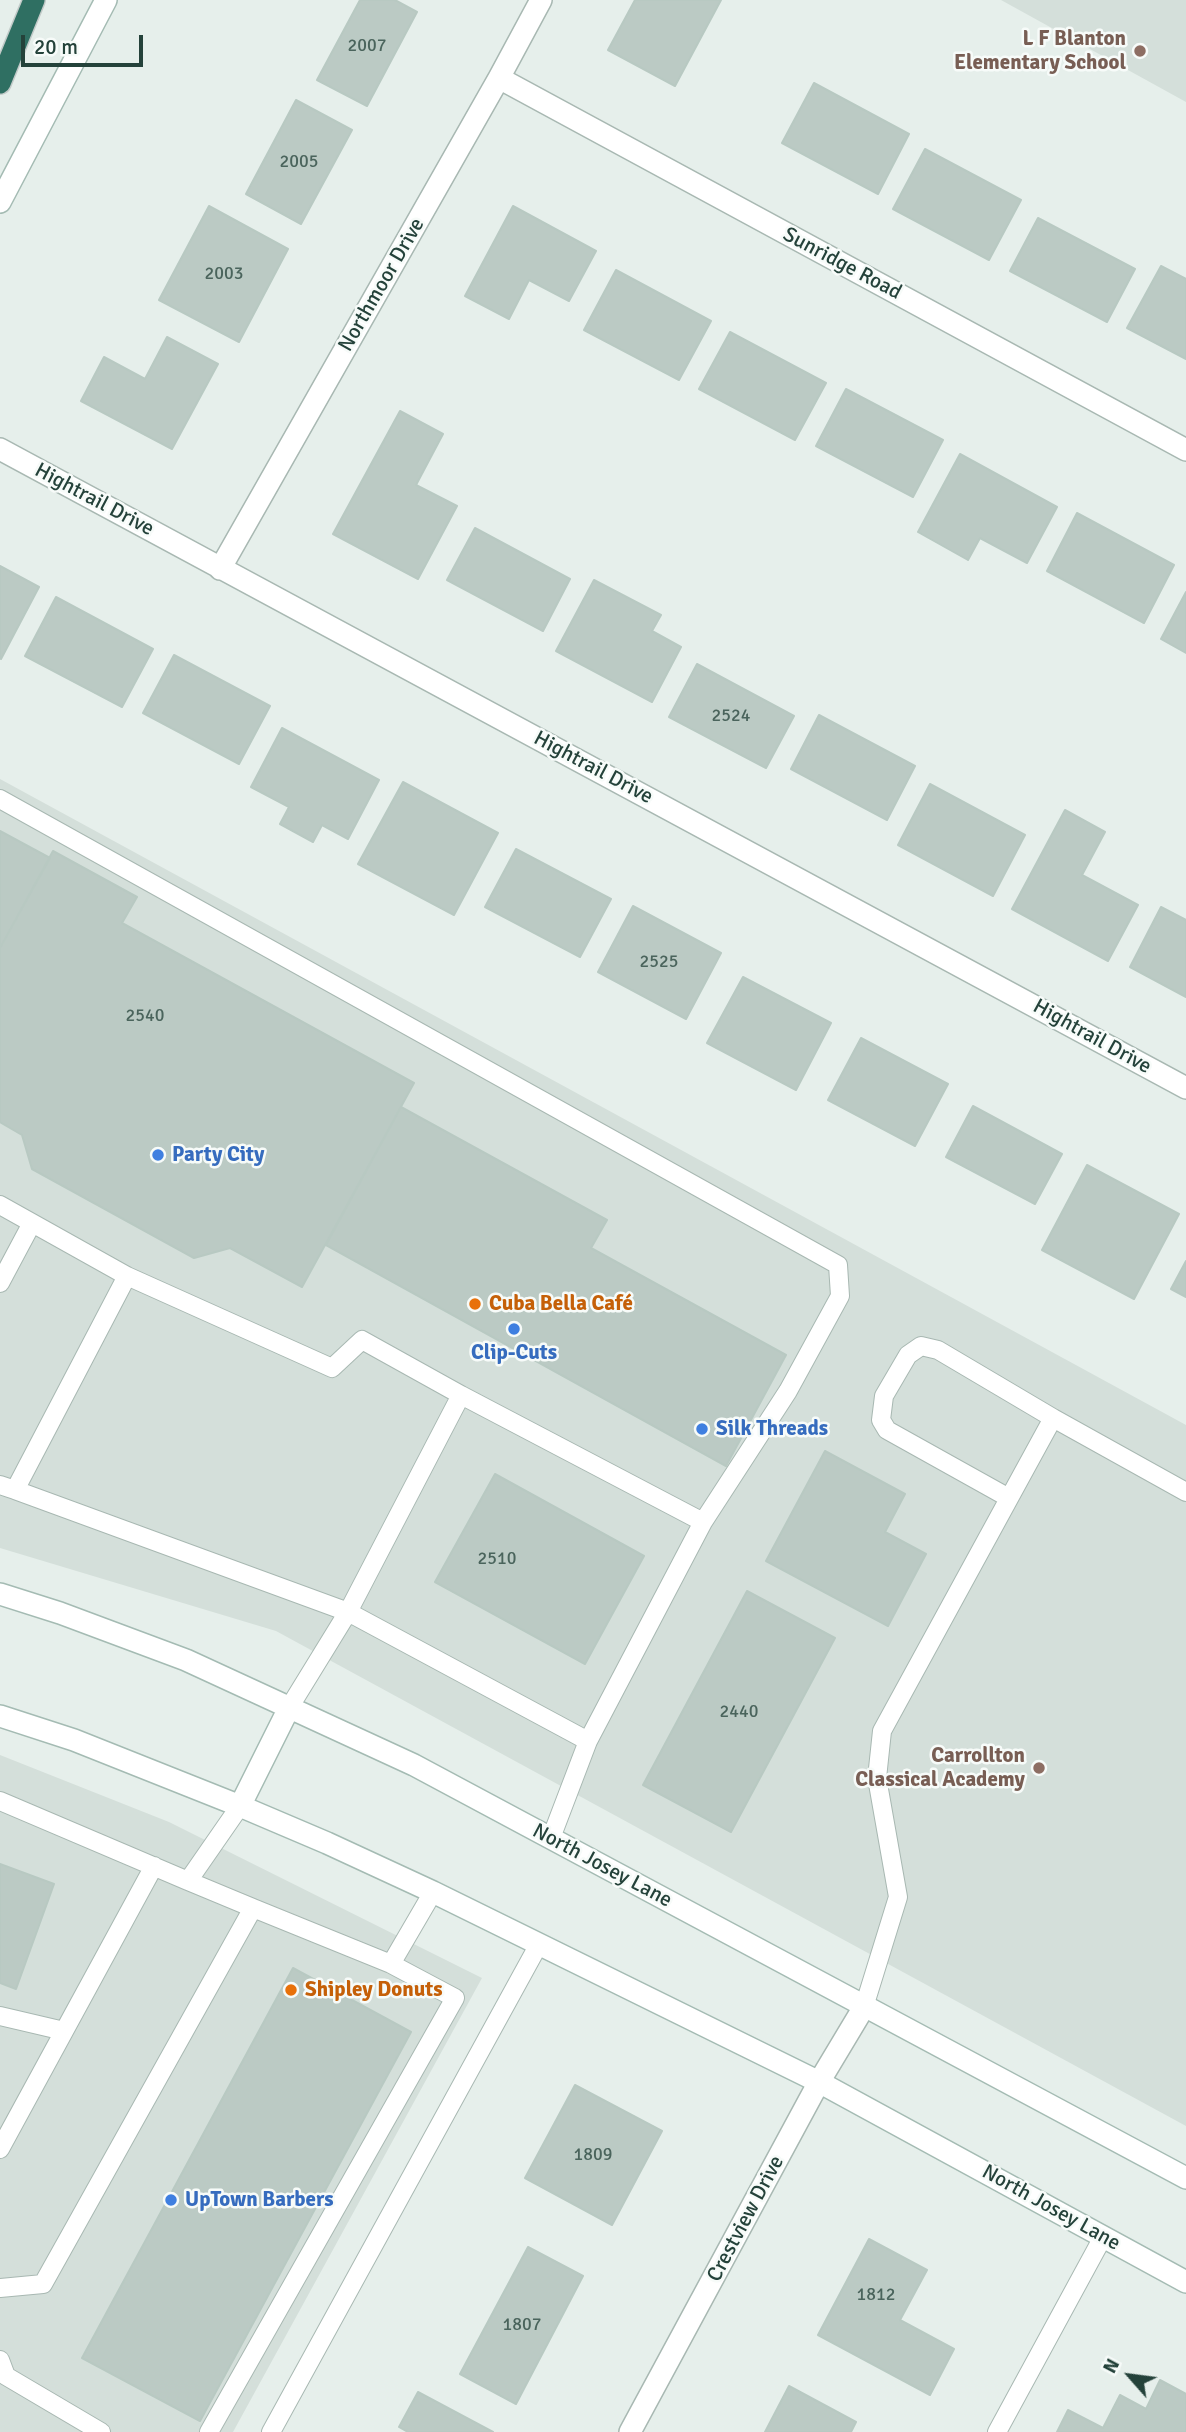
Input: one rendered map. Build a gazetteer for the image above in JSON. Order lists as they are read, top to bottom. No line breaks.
{"streets":{"street":["Sunridge Road","Northmoor Drive","Hightrail Drive","North Josey Lane","Crestview Drive"]},"crossings":[["Sunridge Road","Northmoor Drive"],["Northmoor Drive","Hightrail Drive"],["North Josey Lane","Crestview Drive"]],"places":["L F Blanton Elementary School","Party City","Cuba Bella Café","Clip-Cuts","Silk Threads","Carrollton Classical Academy","Shipley Donuts","UpTown Barbers"],"house_numbers":["2007","2005","2003","2524","2525","2540","2510","2440","1809","1812","1807"],"scale_bar":"20 m","north":"top left"}
